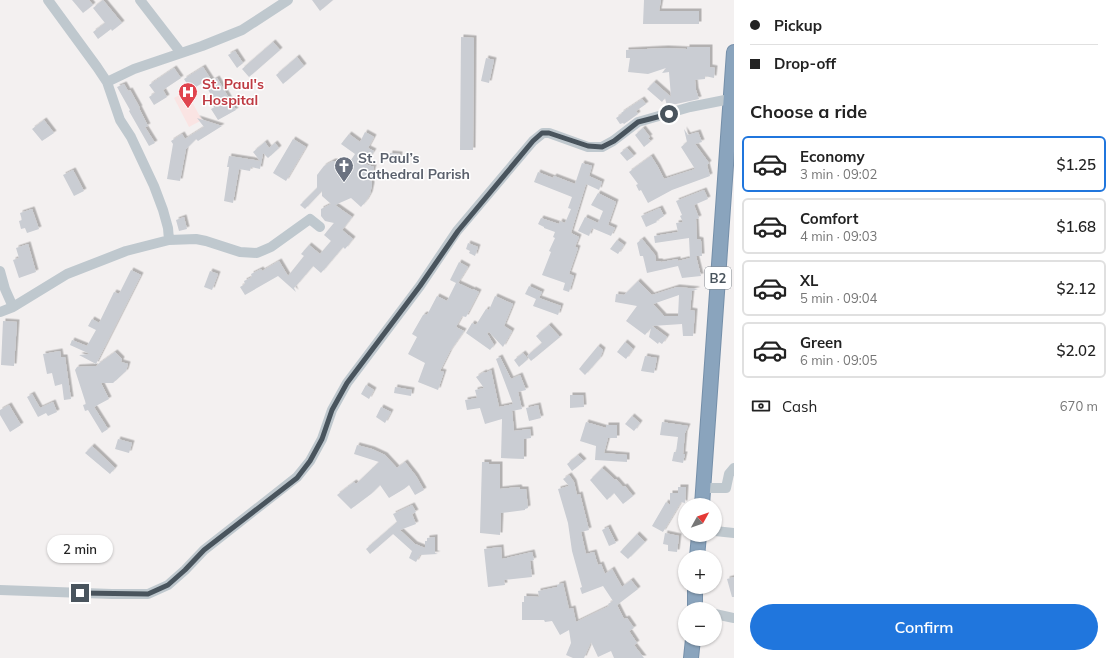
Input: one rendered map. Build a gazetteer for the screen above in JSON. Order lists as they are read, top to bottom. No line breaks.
{"streets":{"highway":["B2"]},"places":{"hospital":["St. Paul's Hospital"],"church":["St. Paul’s Cathedral Parish"]},"north":"top right","page":{"banner":["Pickup","Drop-off"],"heading":"Choose a ride","list":[{"name":"Economy","note":"3 min · 09:02","value":"$1.25"},{"name":"Comfort","note":"4 min · 09:03","value":"$1.68"},{"name":"XL","note":"5 min · 09:04","value":"$2.12"},{"name":"Green","note":"6 min · 09:05","value":"$2.02"}],"pay":["Cash","670 m"],"map_buttons":["+","−"],"bubble":"2 min","buttons":"Confirm"}}
